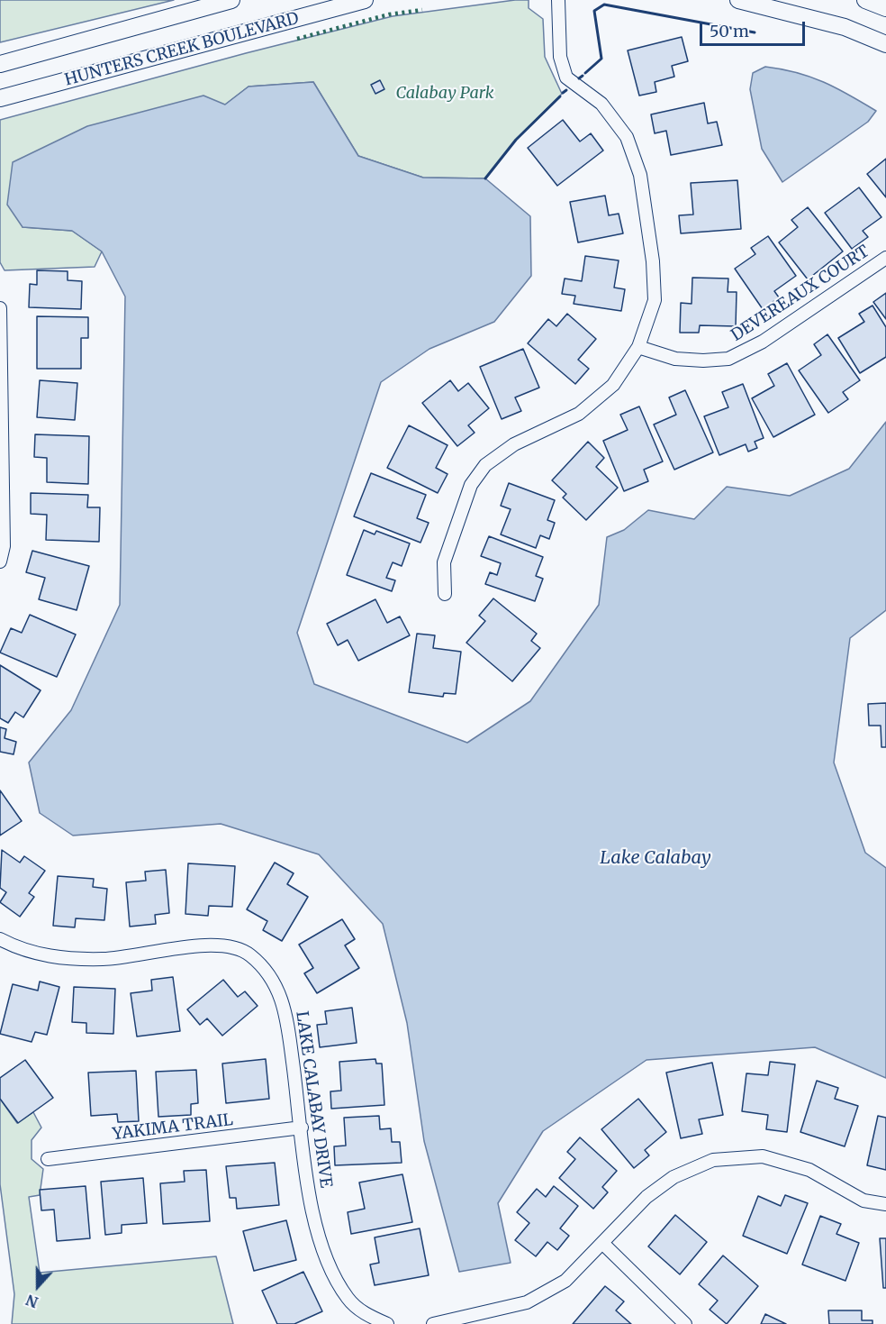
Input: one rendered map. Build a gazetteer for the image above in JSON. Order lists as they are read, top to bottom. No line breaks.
{"streets":{"street":["HUNTERS CREEK BOULEVARD","DEVEREAUX COURT","LAKE CALABAY DRIVE","YAKIMA TRAIL"]},"crossings":[["LAKE CALABAY DRIVE","YAKIMA TRAIL"]],"water":["Lake Calabay"],"parks":["Calabay Park"],"scale_bar":"50 m","north":"bottom"}
